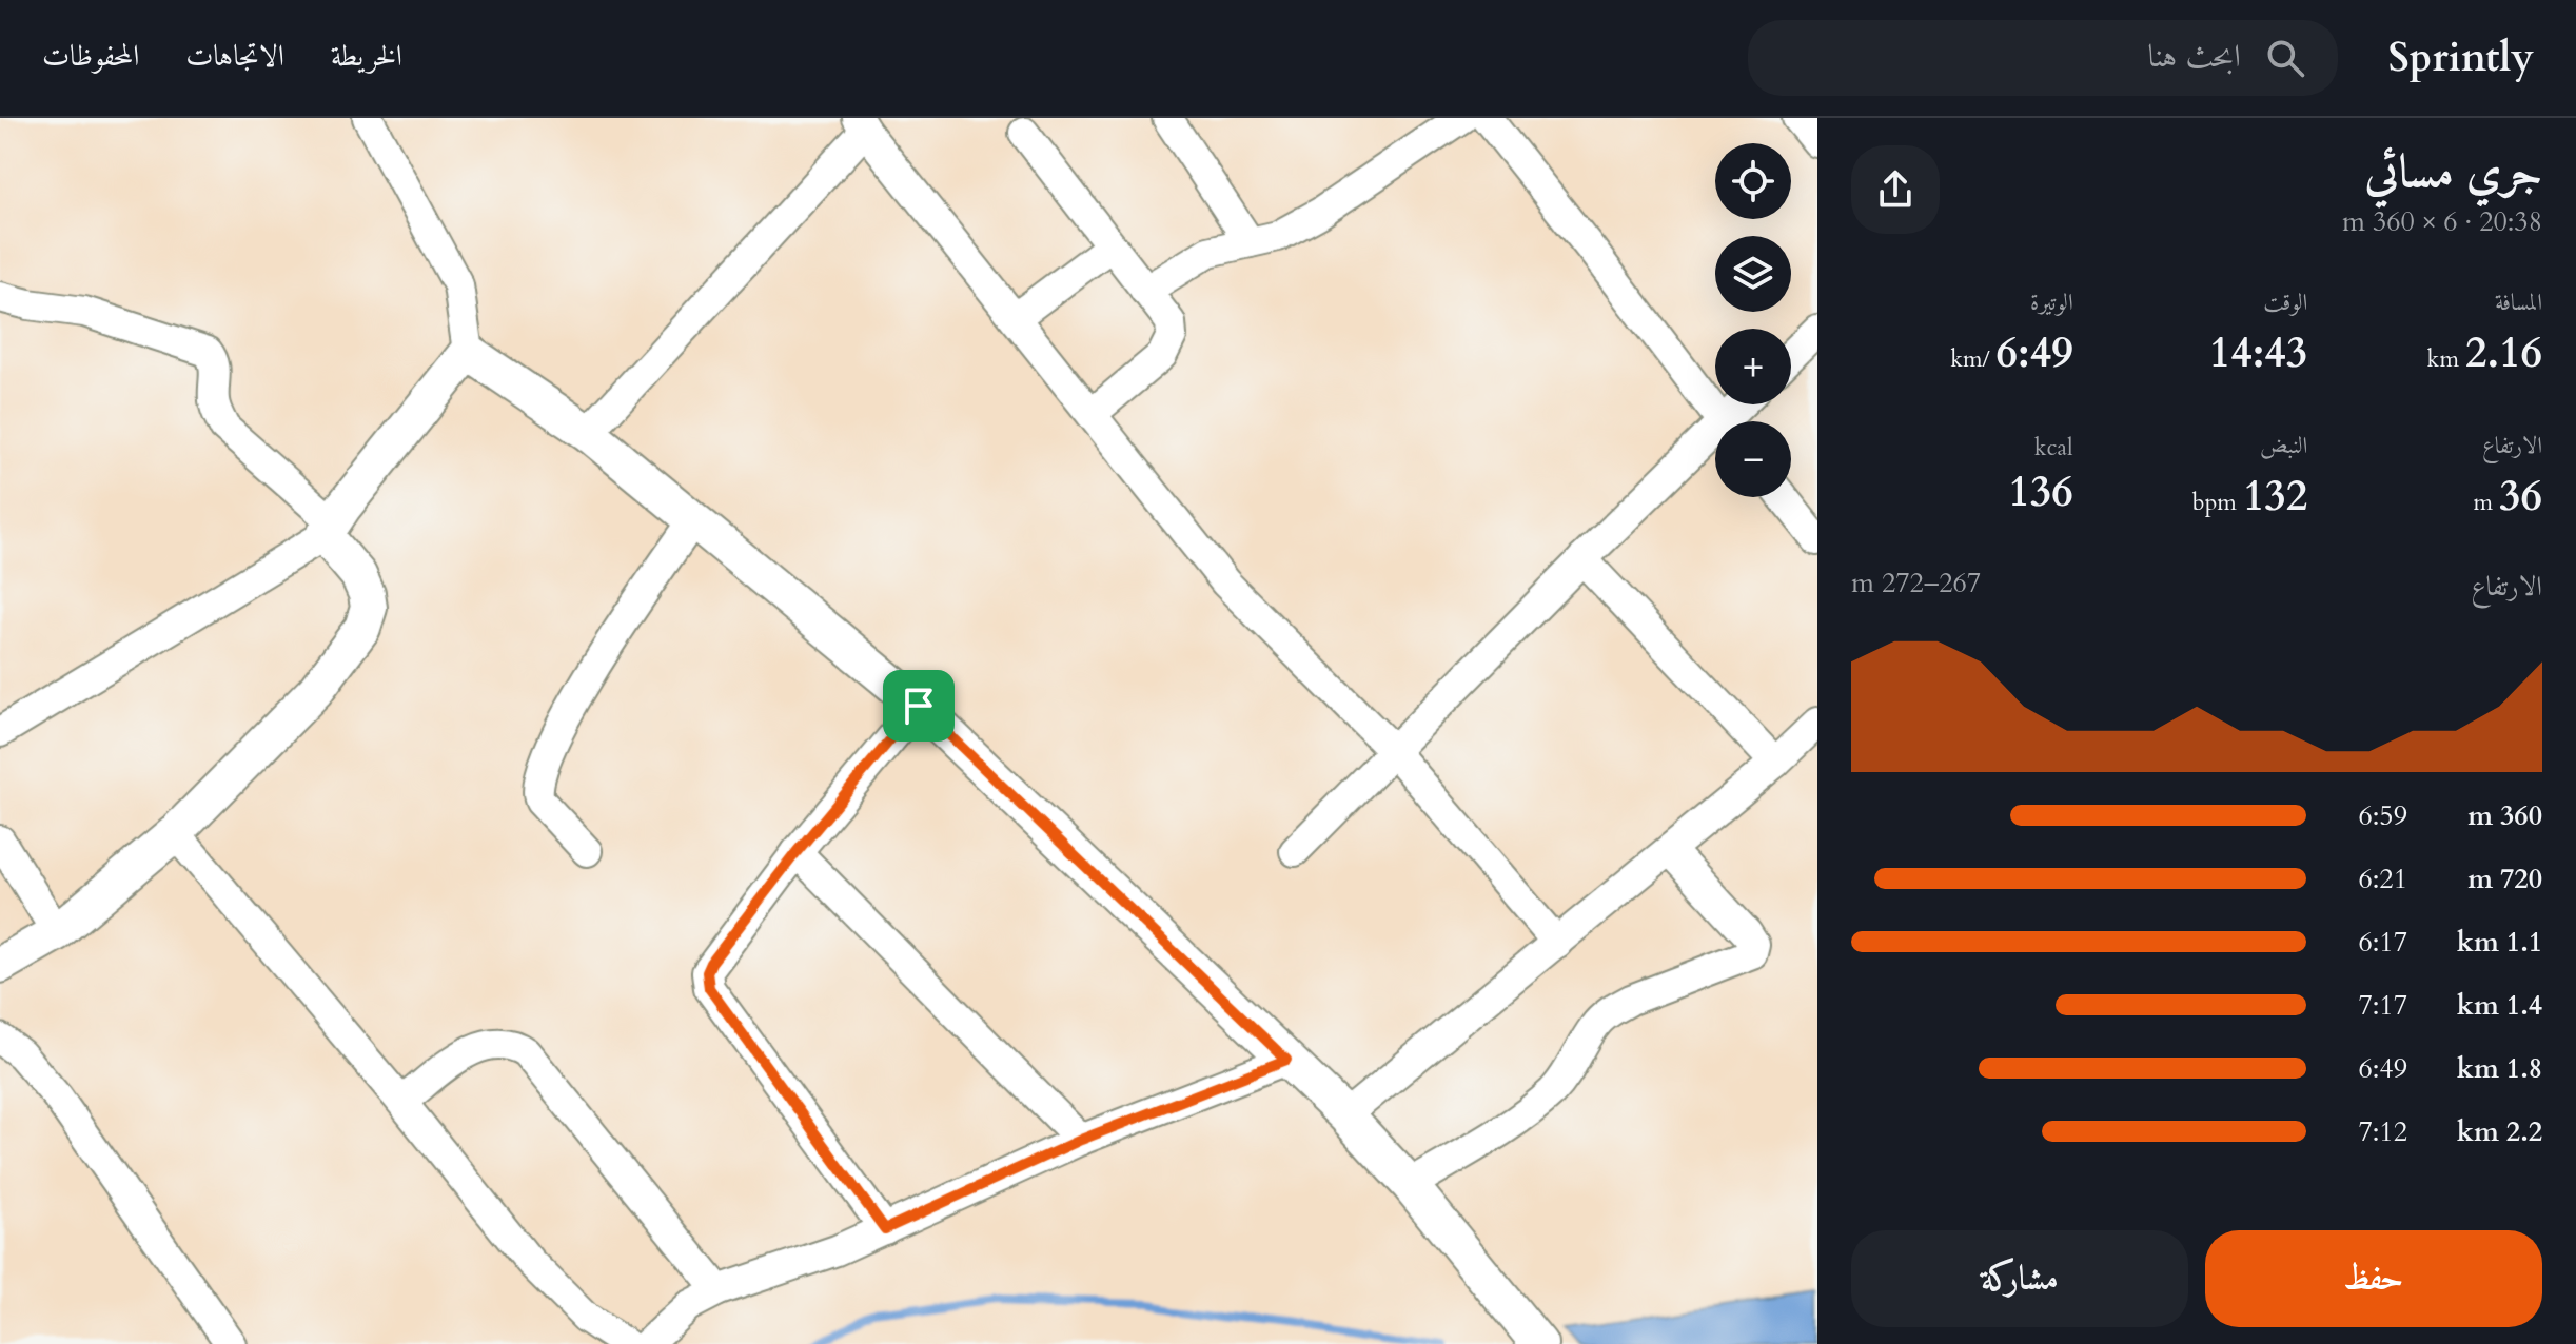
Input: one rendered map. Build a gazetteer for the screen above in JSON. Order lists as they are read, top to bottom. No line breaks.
{"page":{"header":"Sprintly","search":"ابحث هنا","nav":["الخريطة","الاتجاهات","المحفوظات"],"heading":["جري مسائي","20:38 · 6 × 360 m"],"map_buttons":["+","−"],"stats":[["المسافة","2.16 km"],["الوقت","14:43"],["الوتيرة","6:49 /km"],["الارتفاع","36 m"],["النبض","132 bpm"],["kcal","136"]],"chart":["الارتفاع","267–272 m"],"list":[{"name":"360 m","note":"6:59"},{"name":"720 m","note":"6:21"},{"name":"1.1 km","note":"6:17"},{"name":"1.4 km","note":"7:17"},{"name":"1.8 km","note":"6:49"},{"name":"2.2 km","note":"7:12"}],"buttons":["حفظ","مشاركة"]}}
